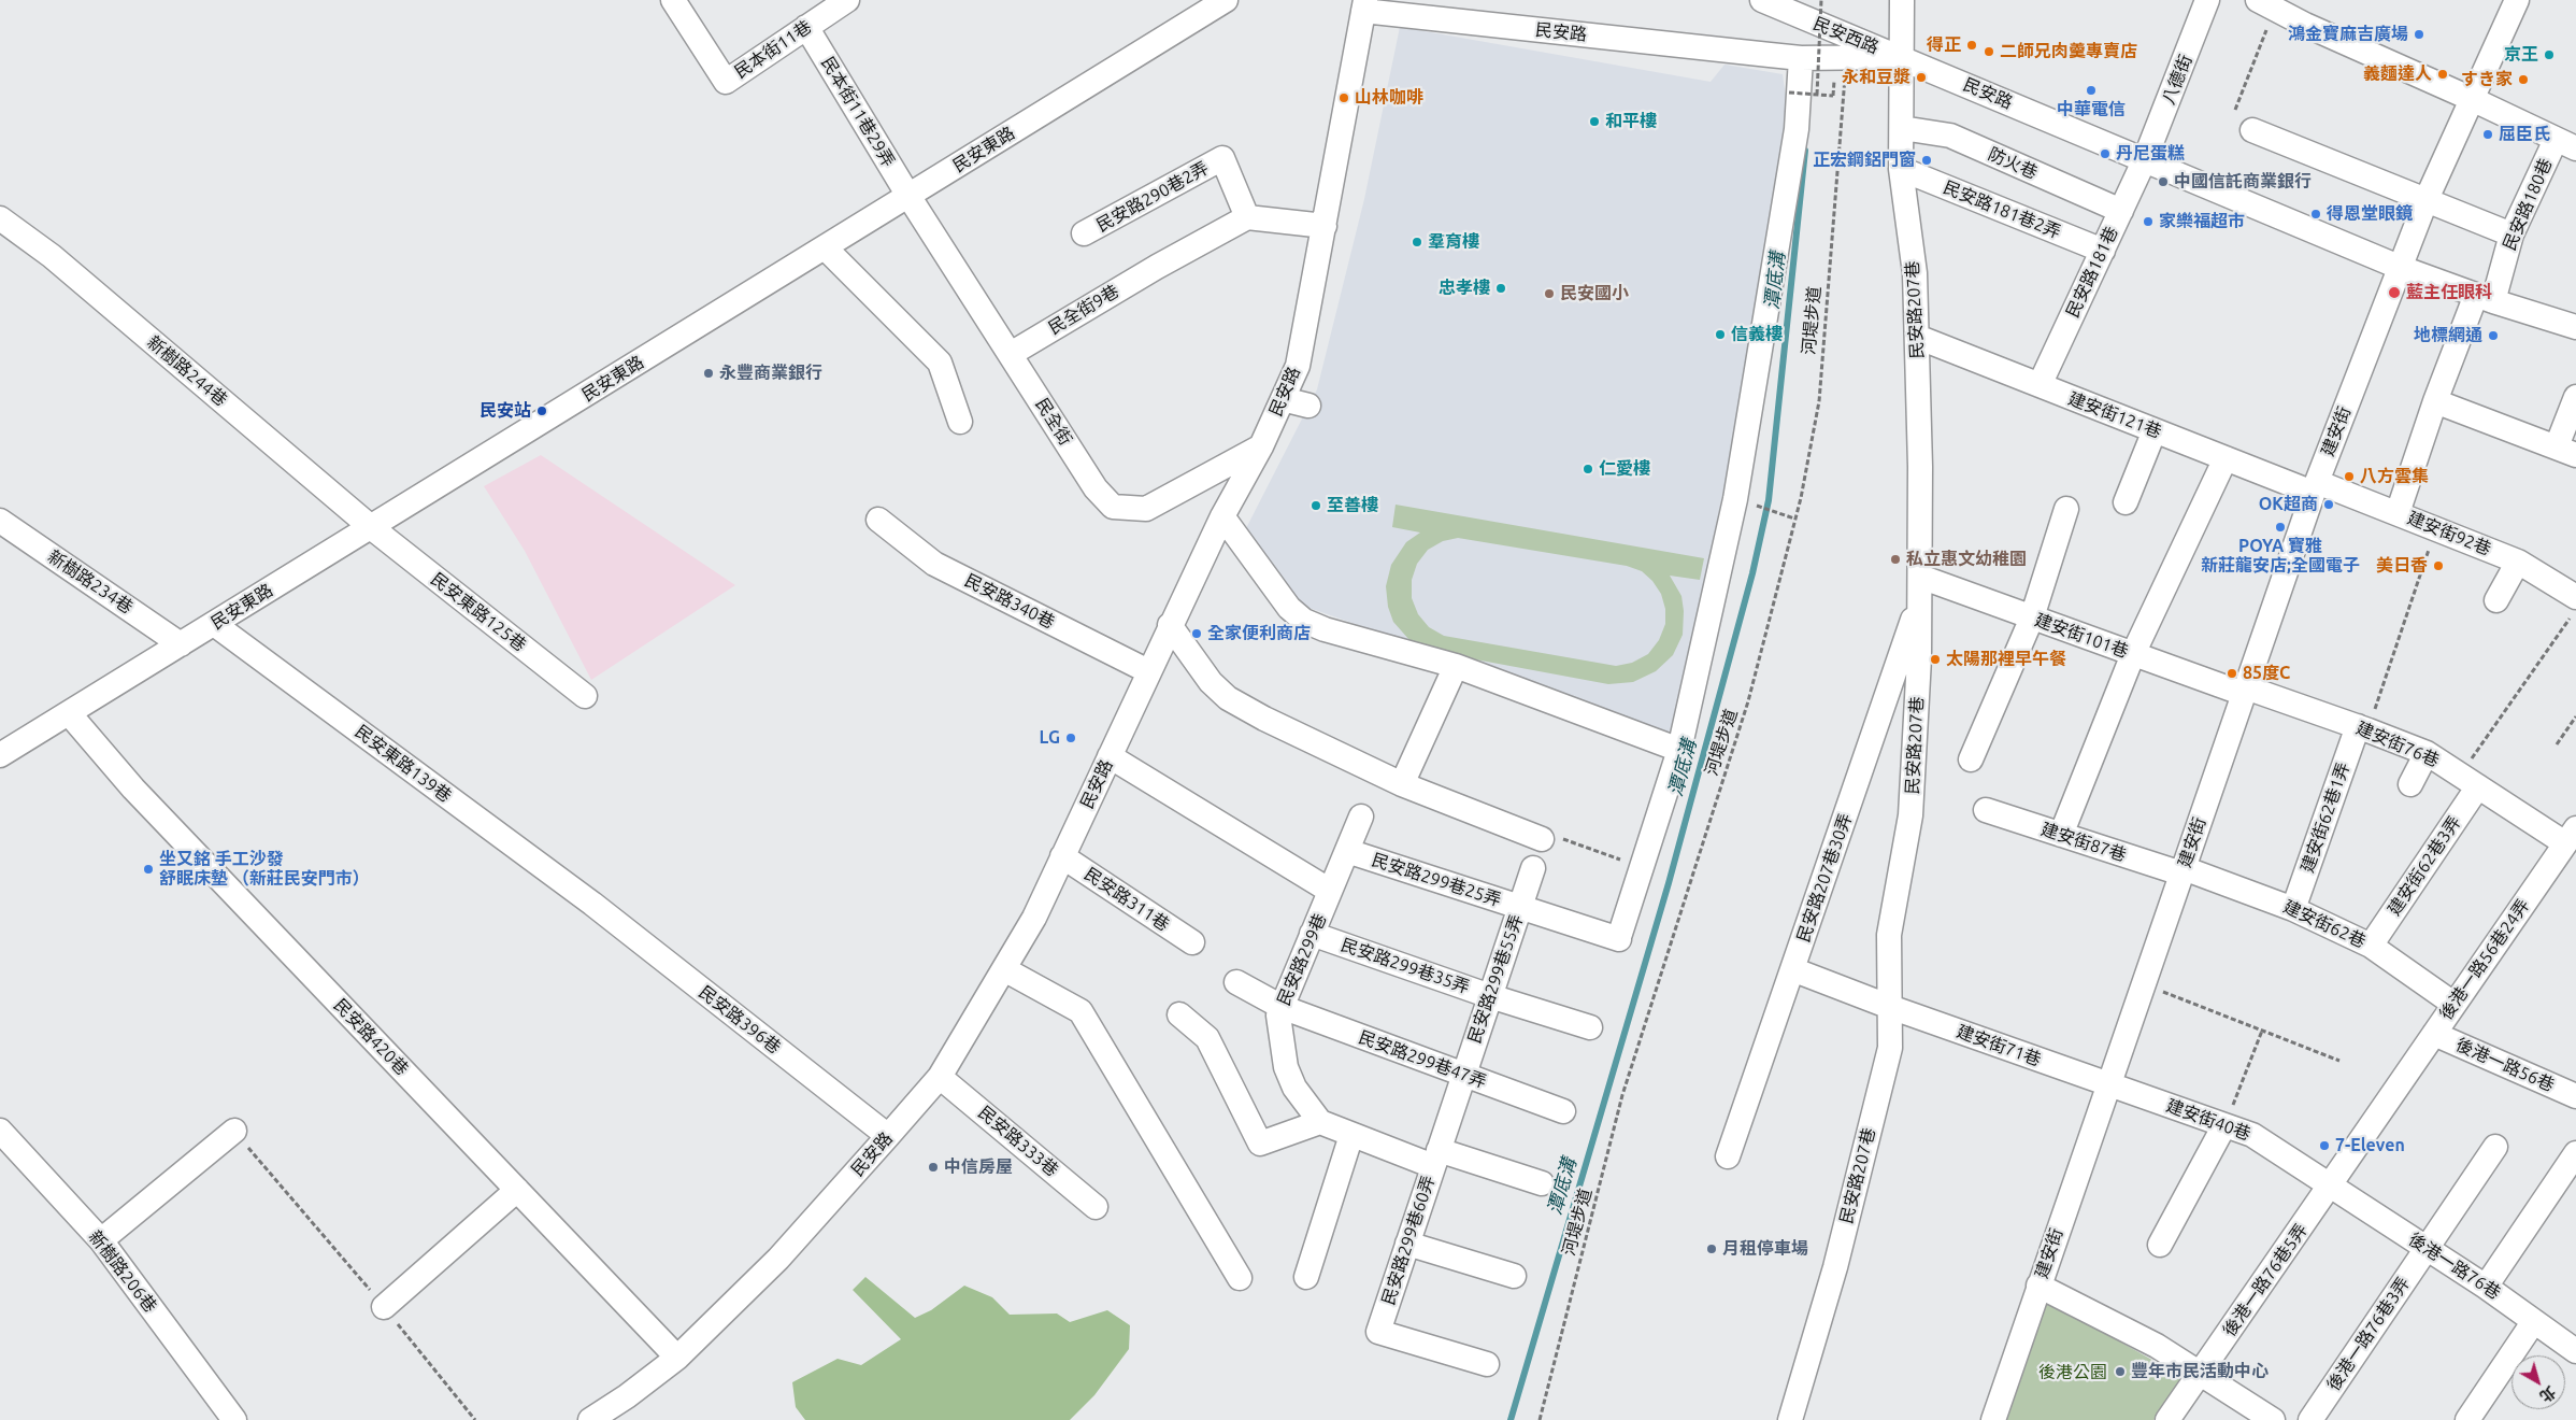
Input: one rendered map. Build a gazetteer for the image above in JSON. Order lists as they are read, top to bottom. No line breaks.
{"streets":{"street":["民安路","民安西路","民本街11巷","八德街","民本街11巷29弄","民安東路","防火巷","民安路290巷2弄","民安路180巷","民安路181巷2弄","民安路181巷","民全街9巷","民安路207巷","新樹路244巷","建安街121巷","民全街","建安街","建安街92巷","新樹路234巷","民安路340巷","民安東路125巷","建安街101巷","建安街76巷","民安東路139巷","建安街62巷1弄","建安街87巷","建安街62巷3弄","民安路207巷30弄","民安路299巷25弄","民安路311巷","建安街62巷","民安路299巷","後港一路56巷24弄","民安路299巷35弄","民安路299巷55弄","民安路396巷","民安路420巷","建安街71巷","民安路299巷47弄","後港一路56巷","建安街40巷","民安路333巷","民安路299巷60弄","後港一路76巷","新樹路206巷","後港一路76巷5弄","後港一路76巷3弄"],"path":["河堤步道"]},"crossings":[["民安路","民安西路"],["民安路","八德街"],["民安路","民安路180巷"],["民安路","民安路181巷"],["民安路","民安路207巷"],["民安路","河堤步道"],["民安路","民全街"],["民安路","建安街"],["民安路","民安路340巷"],["民安路","民安路311巷"],["民安路","民安路299巷"],["民安路","民安路396巷"],["民安路","民安路420巷"],["民安路","民安路333巷"],["民安西路","民安路207巷"],["民本街11巷","民本街11巷29弄"],["八德街","民安路181巷"],["民本街11巷29弄","民安東路"],["民本街11巷29弄","民全街"],["民安東路","新樹路244巷"],["民安東路","民全街"],["民安東路","新樹路234巷"],["民安東路","民安東路125巷"],["民安東路","民安東路139巷"],["民安東路","民安路420巷"],["防火巷","民安路181巷"],["防火巷","民安路207巷"],["民安路290巷2弄","民全街9巷"],["民安路180巷","建安街92巷"],["民安路181巷2弄","民安路181巷"],["民安路181巷2弄","民安路207巷"],["民安路181巷","建安街121巷"],["民全街9巷","民全街"],["民安路207巷","建安街121巷"],["民安路207巷","建安街101巷"],["民安路207巷","民安路207巷30弄"],["民安路207巷","建安街71巷"],["新樹路244巷","民安東路125巷"],["建安街121巷","建安街"],["建安街121巷","建安街92巷"],["建安街","建安街92巷"],["建安街","建安街101巷"],["建安街","建安街76巷"],["建安街","建安街87巷"],["建安街","建安街62巷"],["建安街","建安街71巷"],["建安街","建安街40巷"],["建安街101巷","建安街76巷"],["建安街101巷","民安路207巷30弄"],["建安街76巷","建安街62巷1弄"],["建安街76巷","建安街62巷3弄"],["建安街76巷","後港一路56巷24弄"],["民安東路139巷","民安路396巷"],["建安街62巷1弄","建安街62巷"],["建安街87巷","建安街62巷"],["建安街62巷3弄","建安街62巷"],["民安路207巷30弄","建安街71巷"],["民安路299巷25弄","民安路299巷"],["民安路299巷25弄","民安路299巷55弄"],["建安街62巷","後港一路56巷24弄"],["民安路299巷","民安路299巷35弄"],["民安路299巷","民安路299巷47弄"],["後港一路56巷24弄","後港一路56巷"],["後港一路56巷24弄","建安街40巷"],["後港一路56巷24弄","後港一路76巷"],["後港一路56巷24弄","後港一路76巷5弄"],["民安路299巷35弄","民安路299巷55弄"],["民安路299巷55弄","民安路299巷47弄"],["民安路299巷55弄","民安路299巷60弄"],["建安街71巷","建安街40巷"],["建安街40巷","後港一路76巷"],["建安街40巷","後港一路76巷5弄"],["後港一路76巷","後港一路76巷5弄"],["後港一路76巷","後港一路76巷3弄"]],"water":["潭底溝"],"parks":["後港公園"],"places":["鴻金寶麻吉廣場","得正","二師兄肉羹專賣店","京王","義麵達人","永和豆漿","すき家","中華電信","山林咖啡","和平樓","屈臣氏","丹尼蛋糕","正宏鋼鋁門窗","中國信託商業銀行","得恩堂眼鏡","家樂福超市","羣育樓","忠孝樓","藍主任眼科","民安國小","信義樓","地標網通","永豐商業銀行","民安站","仁愛樓","八方雲集","OK超商","至善樓","POYA 寶雅 新莊龍安店;全國電子","私立惠文幼稚園","美日香","全家便利商店","太陽那裡早午餐","85度C","LG","坐又銘 手工沙發 舒眠床墊 （新莊民安門市）","7-Eleven","中信房屋","月租停車場","豐年市民活動中心"],"north":"bottom right"}
